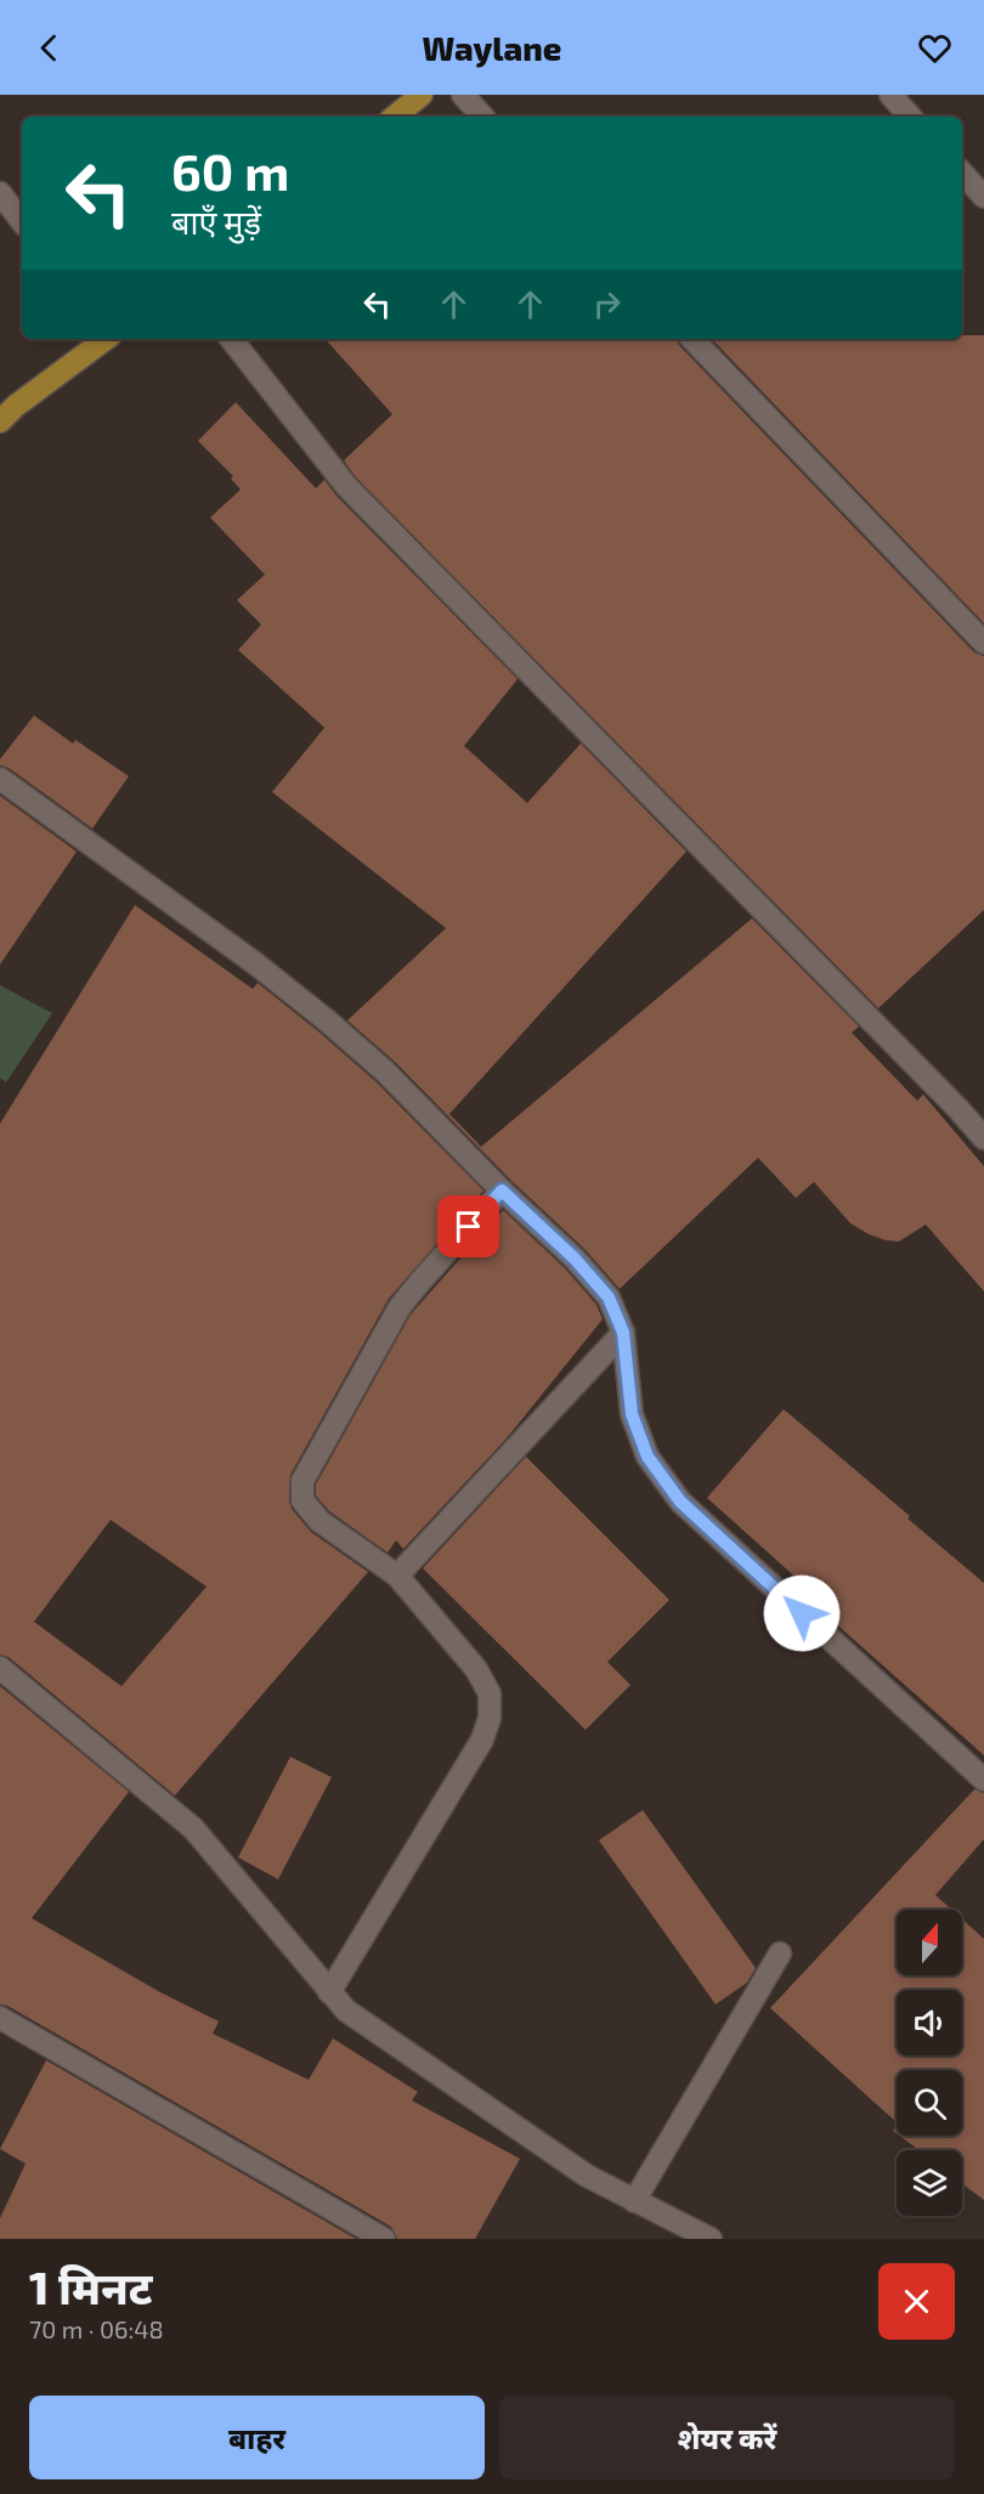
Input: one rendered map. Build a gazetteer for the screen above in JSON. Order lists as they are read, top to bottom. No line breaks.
{"north":"top","page":{"header":"Waylane","turn":["60 m","बाएँ मुड़ें"],"heading":["1 मिनट","70 m · 06:48"],"buttons":["बाहर","शेयर करें"]}}
